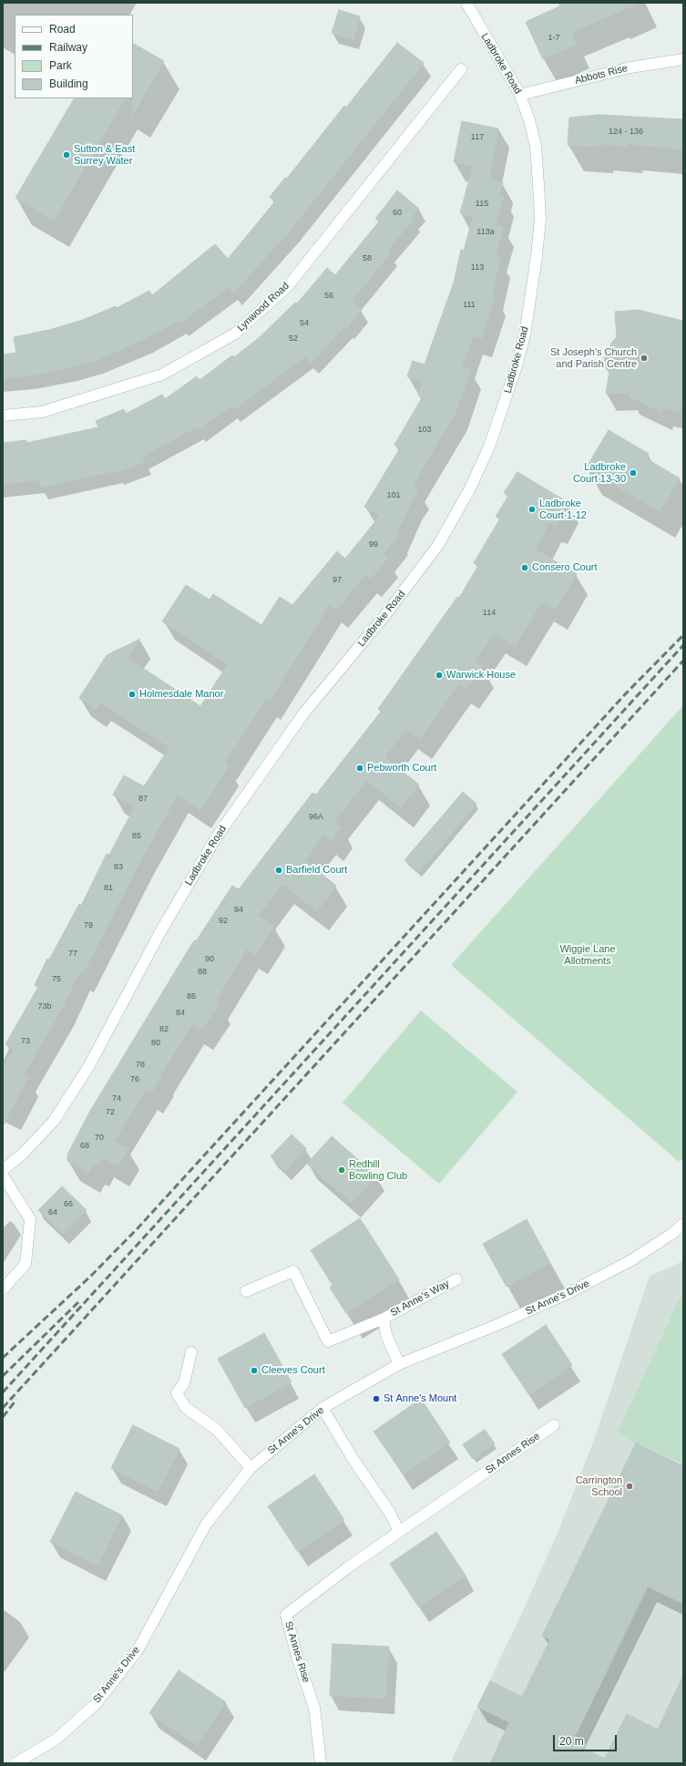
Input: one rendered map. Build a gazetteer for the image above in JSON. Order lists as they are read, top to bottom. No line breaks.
{"streets":{"street":["Ladbroke Road","Abbots Rise","Lynwood Road","St Anne's Drive","St Anne's Way","St Annes Rise"]},"crossings":[["Ladbroke Road","Abbots Rise"],["St Anne's Drive","St Anne's Way"]],"parks":["Wiggie Lane Allotments"],"places":["Sutton & East Surrey Water","St Joseph's Church and Parish Centre","Ladbroke Court 13-30","Ladbroke Court 1-12","Consero Court","Warwick House","Holmesdale Manor","Pebworth Court","Barfield Court","Redhill Bowling Club","Cleeves Court","St Anne's Mount","Carrington School"],"house_numbers":["1-7","124 - 136","117","115","60","113a","58","113","56","111","54","52","103","101","99","97","114","87","96A","85","83","81","94","92","79","77","90","88","75","86","73b","84","82","73","80","78","76","74","72","70","68","66","64"],"legend":["Road","Railway","Park","Building"],"scale_bar":"20 m"}
